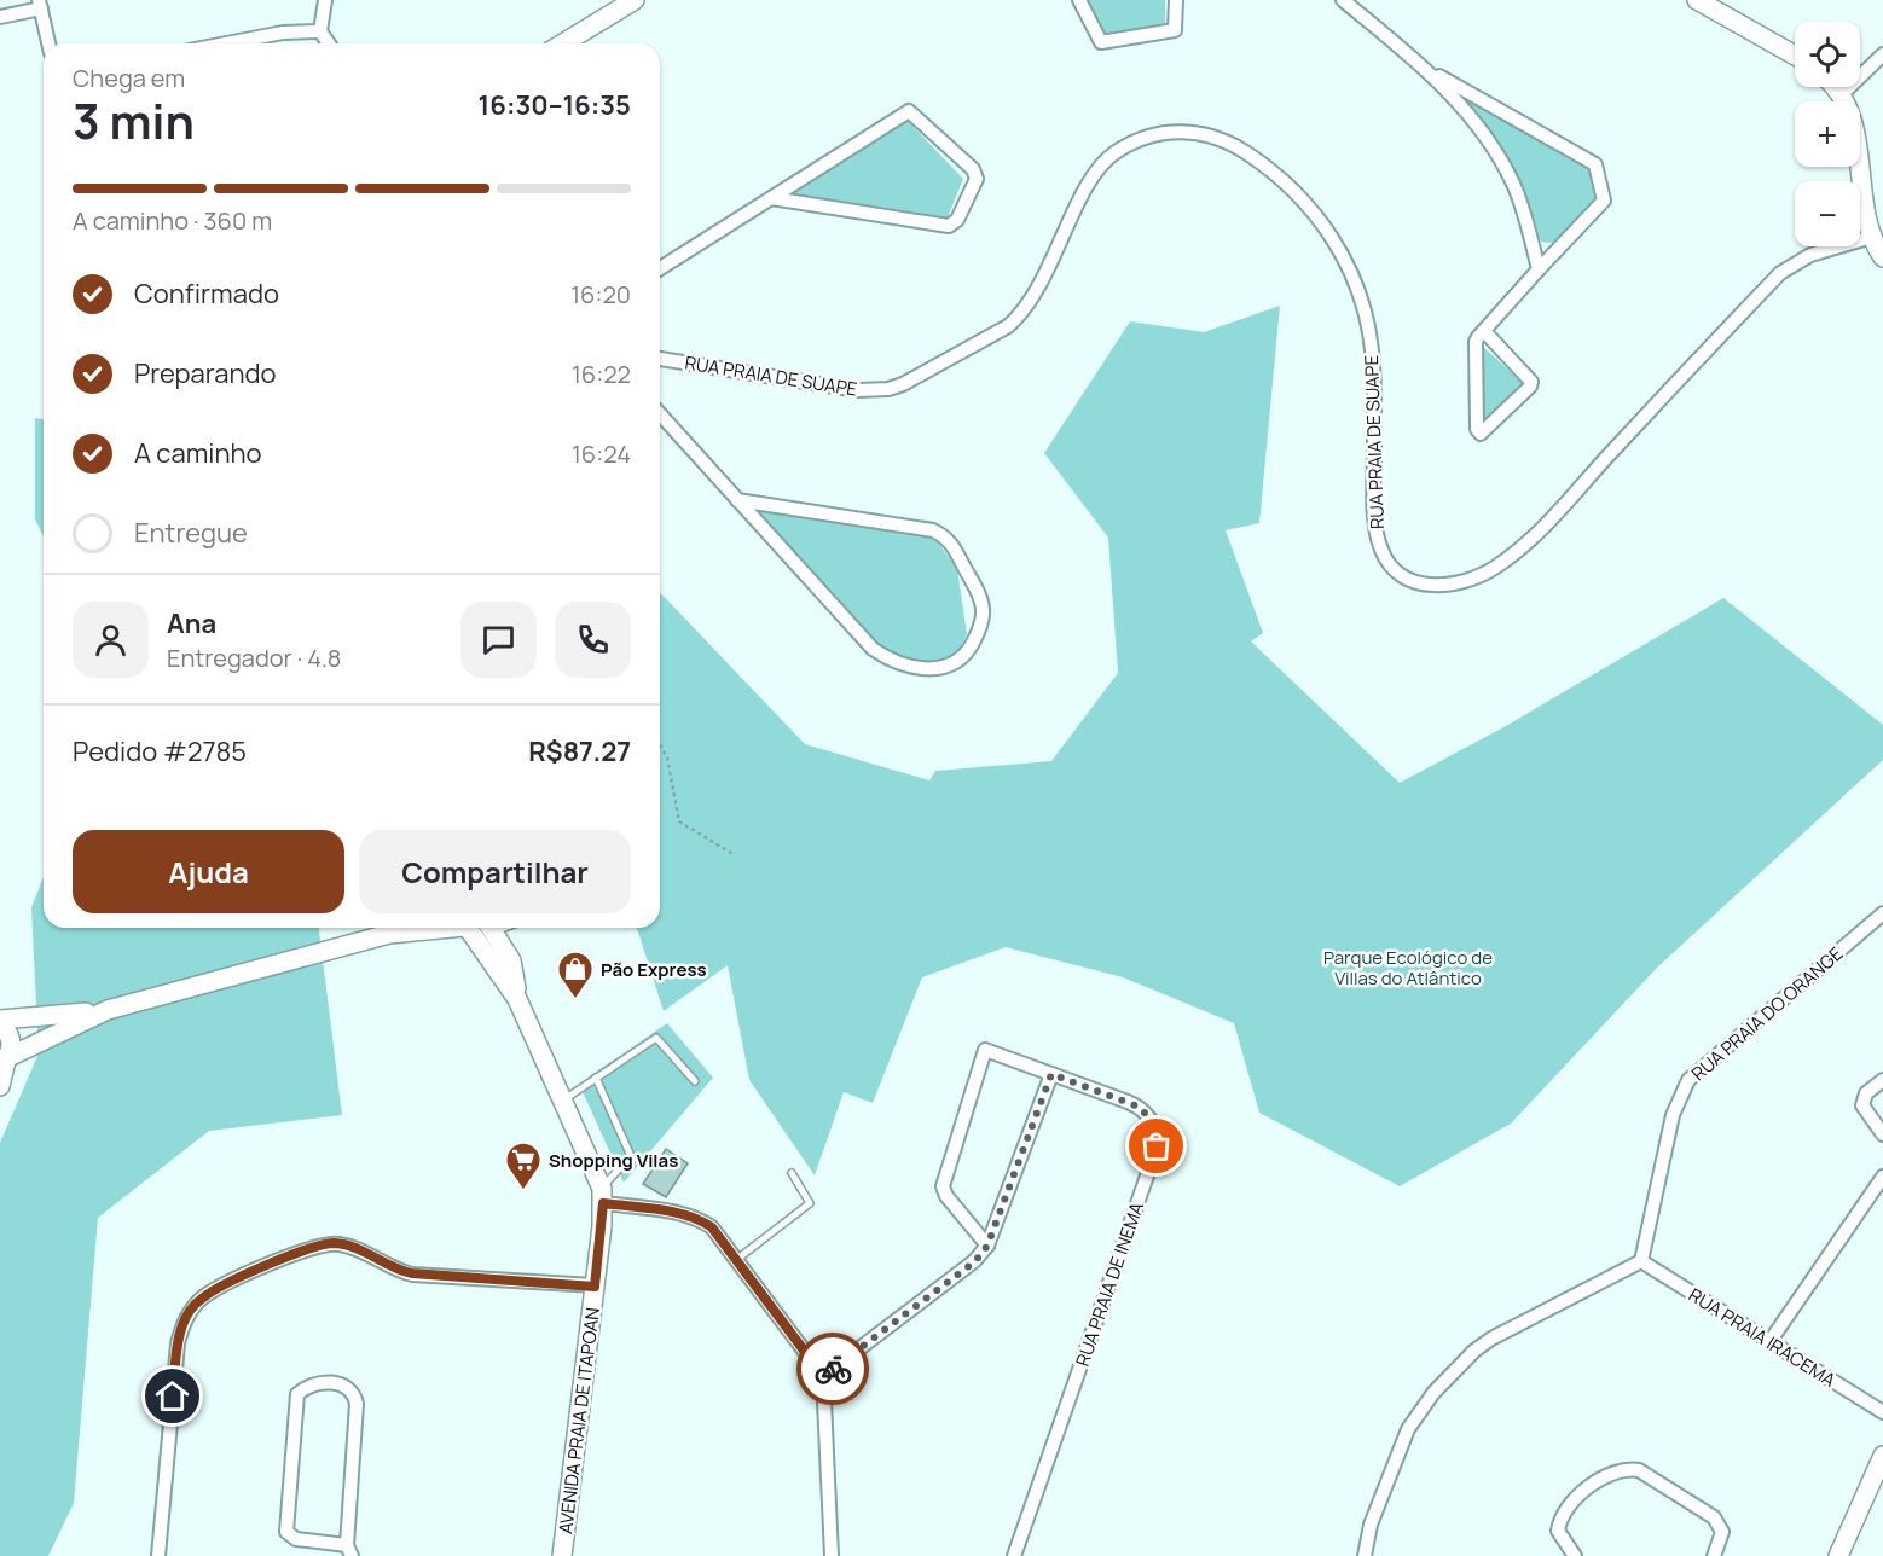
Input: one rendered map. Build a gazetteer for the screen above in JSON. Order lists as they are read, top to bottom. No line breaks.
{"streets":{"street":["RUA PRAIA DE SUAPE","RUA PRAIA DO ORANGE","RUA PRAIA DE INEMA","RUA PRAIA IRACEMA","AVENIDA PRAIA DE ITAPOAN"]},"crossings":[["RUA PRAIA DO ORANGE","RUA PRAIA IRACEMA"]],"parks":["Parque Ecológico de Villas do Atlântico"],"places":{"shop":["Pão Express"],"supermarket":["Shopping Vilas"]},"page":{"map_buttons":["+","−"],"heading":["3 min","Chega em","16:30–16:35"],"panel":["Ana","Entregador · 4.8","Pedido #2785","R$87.27"],"bar":"A caminho · 360 m","list":[["Confirmado","16:20"],["Preparando","16:22"],["A caminho","16:24"],"Entregue"],"buttons":["Ajuda","Compartilhar"]}}
